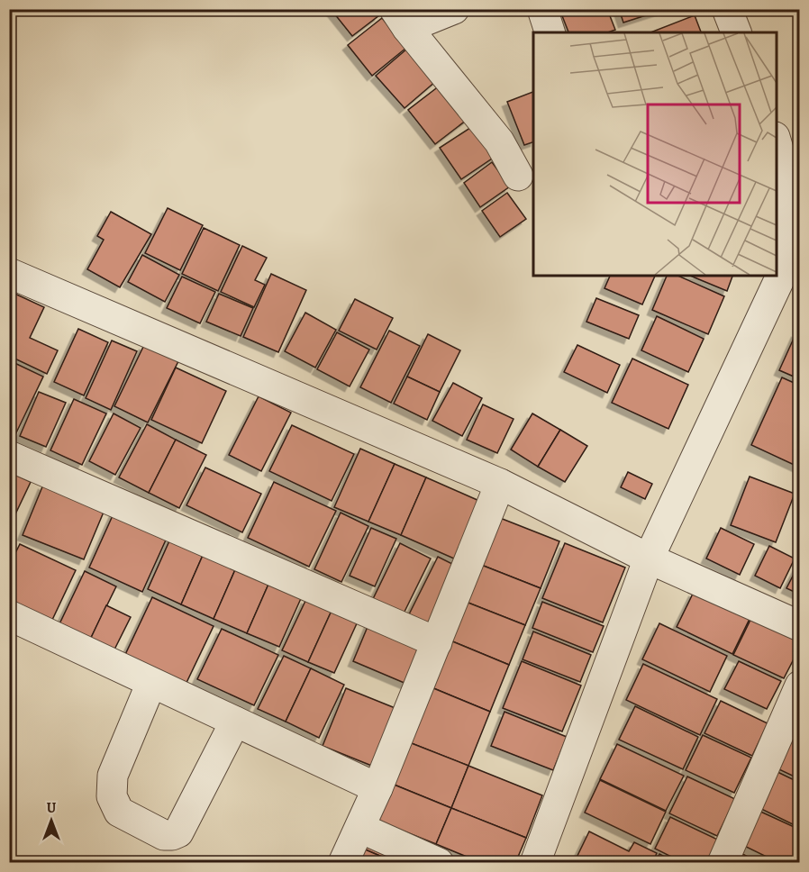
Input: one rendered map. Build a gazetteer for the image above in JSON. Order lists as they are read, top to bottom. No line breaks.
{"north":"top"}
